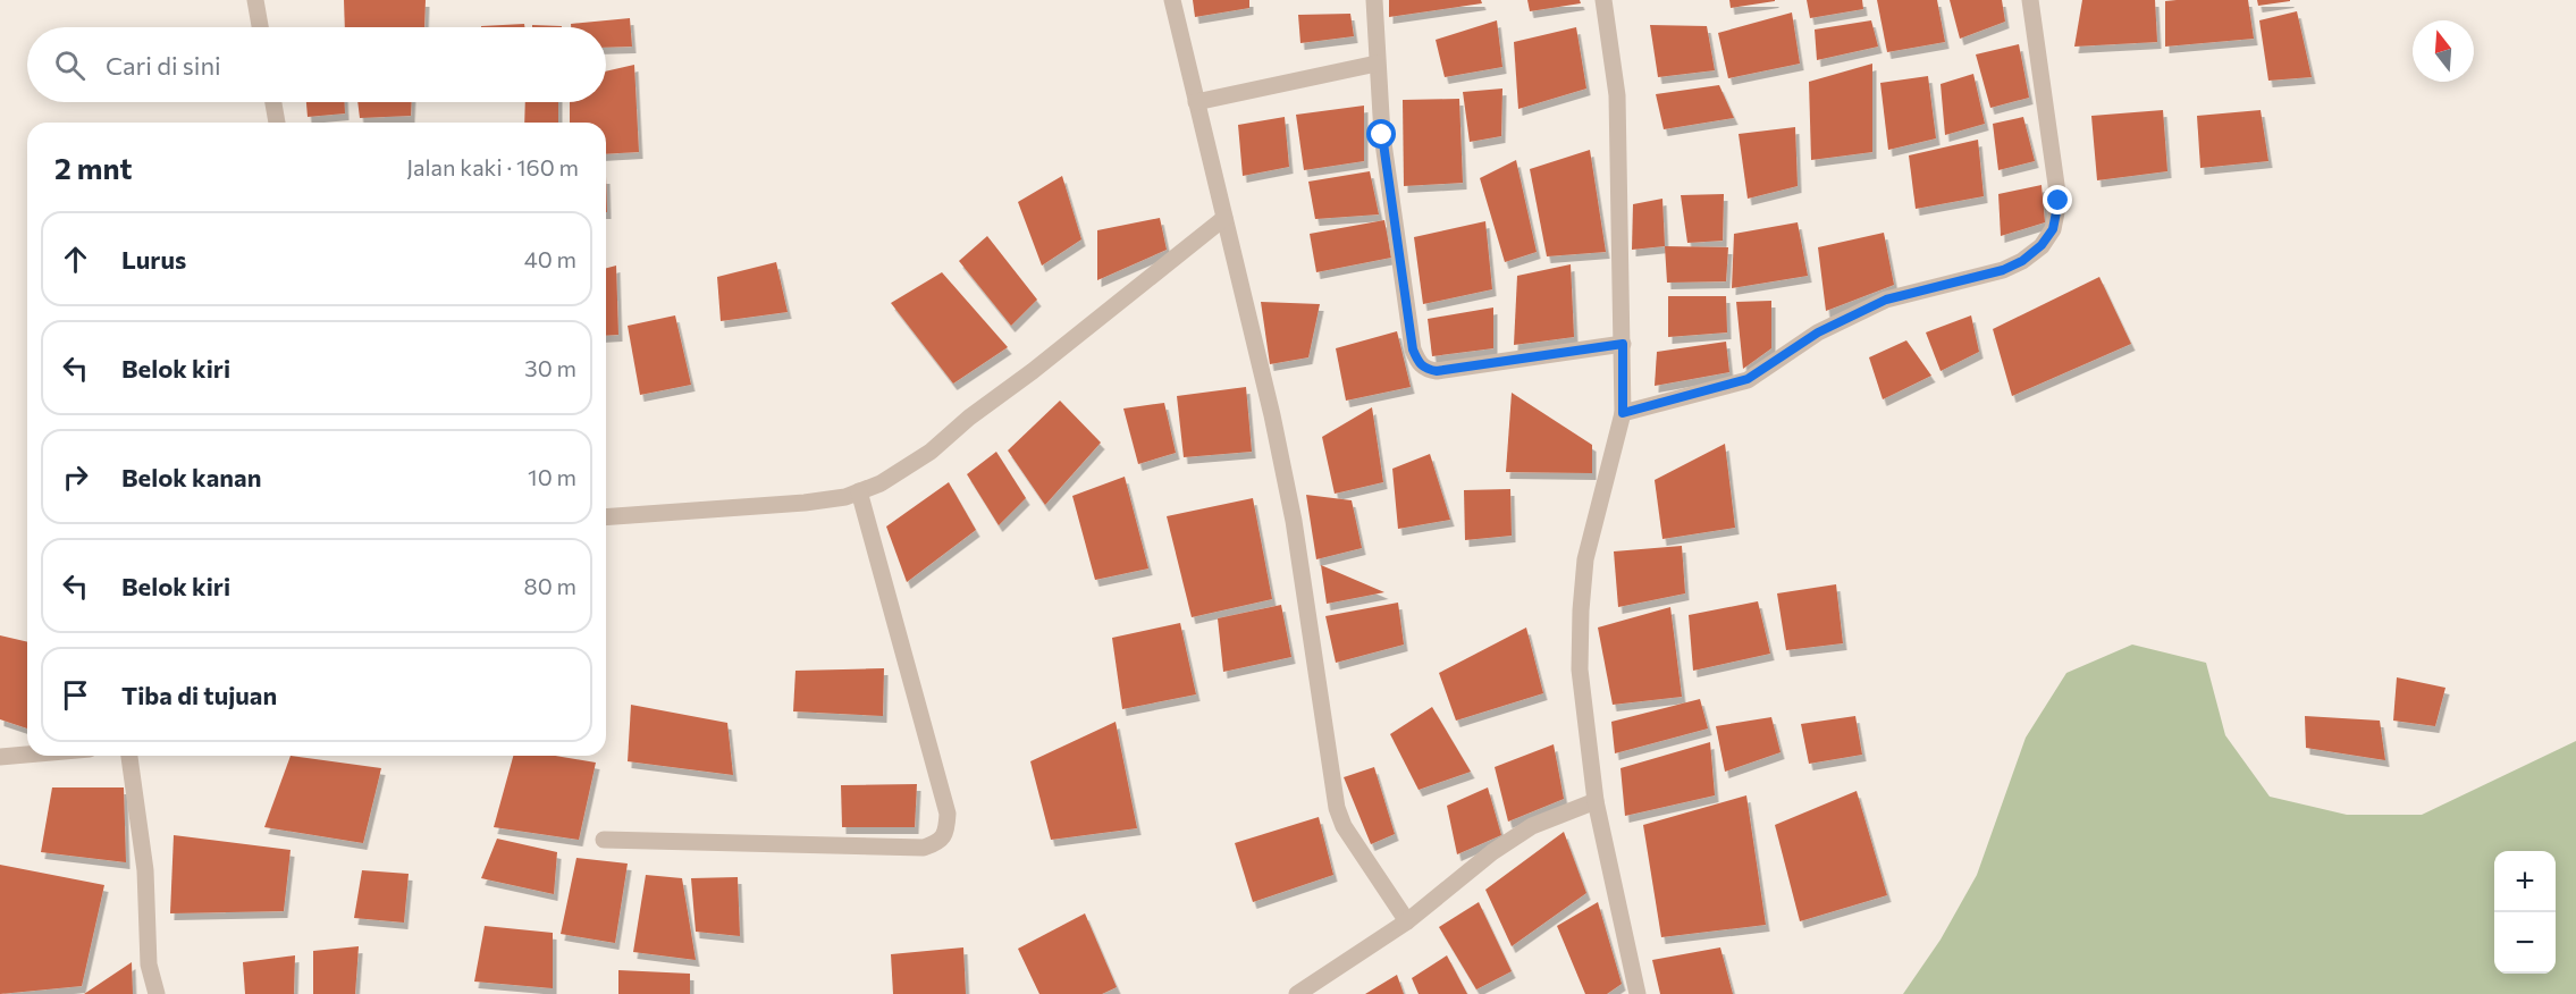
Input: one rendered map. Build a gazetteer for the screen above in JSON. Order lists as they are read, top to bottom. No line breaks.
{"north":"top","page":{"search":"Cari di sini","heading":["2 mnt","Jalan kaki · 160 m"],"list":[["Lurus","40 m"],["Belok kiri","30 m"],["Belok kanan","10 m"],["Belok kiri","80 m"],"Tiba di tujuan"],"map_buttons":["+","−"]}}
